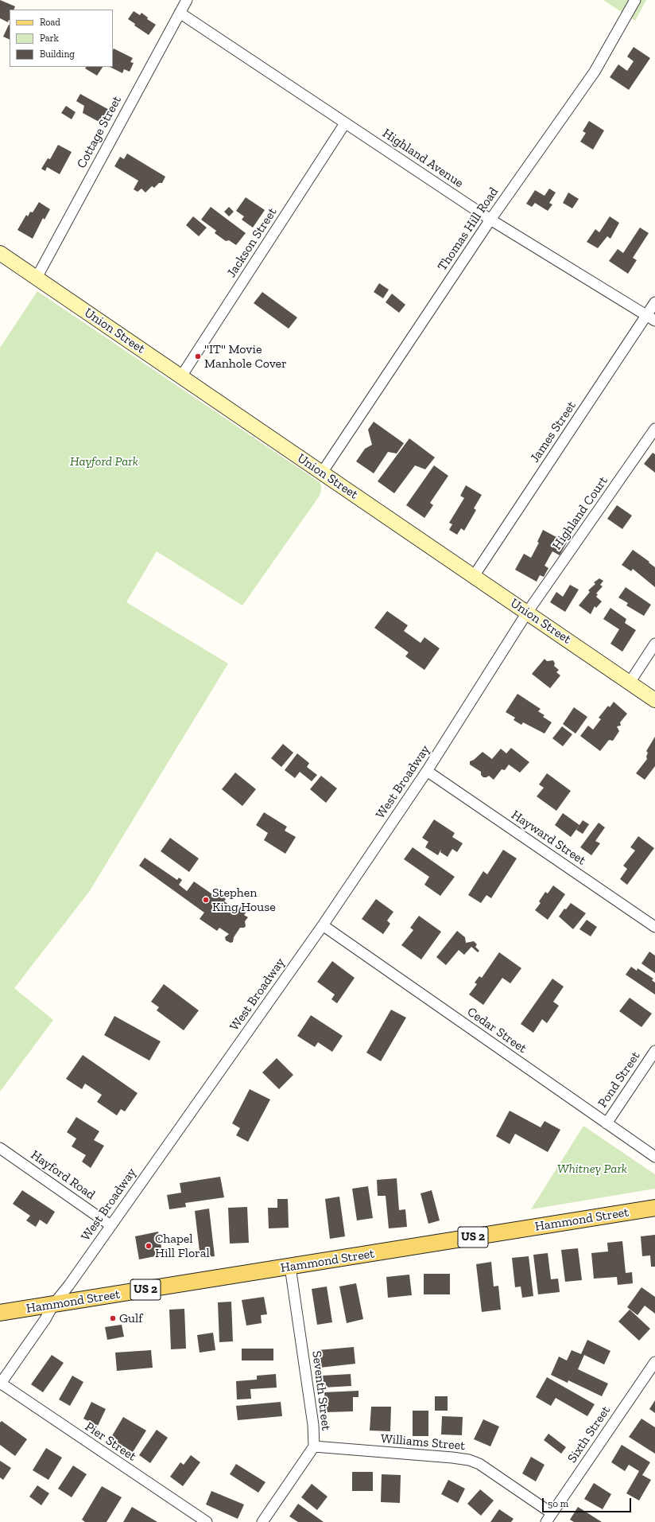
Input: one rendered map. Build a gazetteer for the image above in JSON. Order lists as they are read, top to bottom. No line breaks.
{"streets":{"main road":["Union Street","Hammond Street","US 2"],"street":["Cottage Street","Highland Avenue","Thomas Hill Road","Jackson Street","James Street","Highland Court","West Broadway","Hayward Street","Cedar Street","Pond Street","Hayford Road","Seventh Street","Sixth Street","Pier Street","Williams Street"]},"crossings":[["Cottage Street","Highland Avenue"],["Cottage Street","Union Street"],["Highland Avenue","Thomas Hill Road"],["Highland Avenue","Jackson Street"],["Highland Avenue","James Street"],["Thomas Hill Road","Union Street"],["Jackson Street","Union Street"],["Union Street","James Street"],["Union Street","Highland Court"],["Union Street","West Broadway"],["Highland Court","West Broadway"],["West Broadway","Hayward Street"],["West Broadway","Cedar Street"],["West Broadway","Hayford Road"],["West Broadway","Hammond Street"],["West Broadway","Pier Street"],["Cedar Street","Pond Street"],["Hammond Street","Seventh Street"],["Seventh Street","Williams Street"],["Sixth Street","Williams Street"]],"parks":["Hayford Park","Whitney Park"],"places":["\"IT\" Movie Manhole Cover","Stephen King House","Chapel Hill Floral","Gulf"],"legend":["Road","Park","Building"],"scale_bar":"50 m"}
